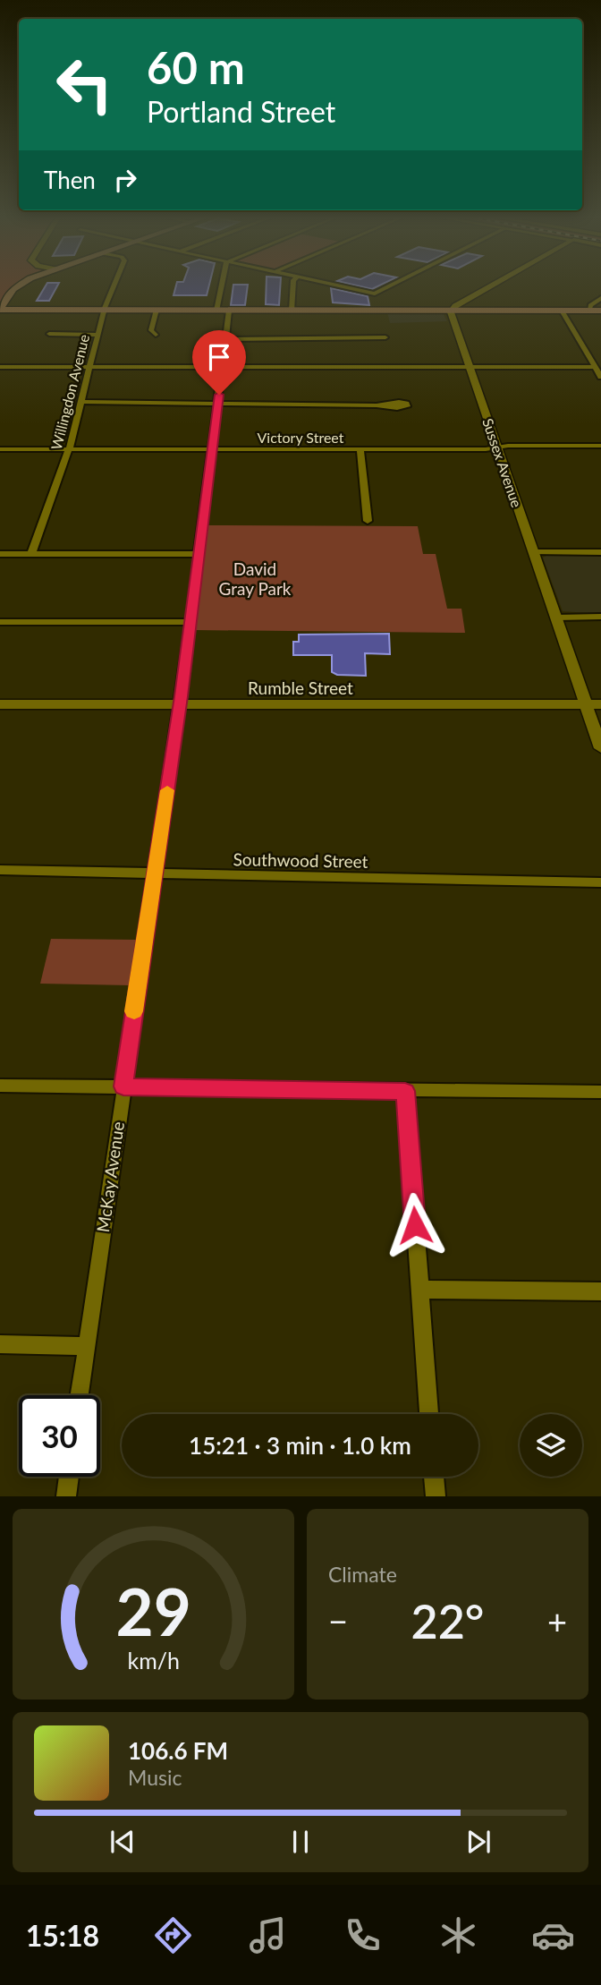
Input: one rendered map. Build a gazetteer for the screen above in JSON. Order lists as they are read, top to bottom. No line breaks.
{"streets":{"street":["Willingdon Avenue","Victory Street","Sussex Avenue","Rumble Street","Southwood Street","McKay Avenue"]},"crossings":[["Willingdon Avenue","Victory Street"],["Victory Street","Sussex Avenue"],["Victory Street","McKay Avenue"],["Sussex Avenue","Rumble Street"],["Rumble Street","McKay Avenue"],["Southwood Street","McKay Avenue"]],"parks":["David Gray Park"],"page":{"turn":["60 m","Portland Street"],"then":"Then","limit":"30","trip":"15:21 · 3 min · 1.0 km","tile":"Climate","heat":["−","22°","+"],"song":["106.6 FM","Music"],"tabs":"15:18","gauge":["29","km/h"]}}
